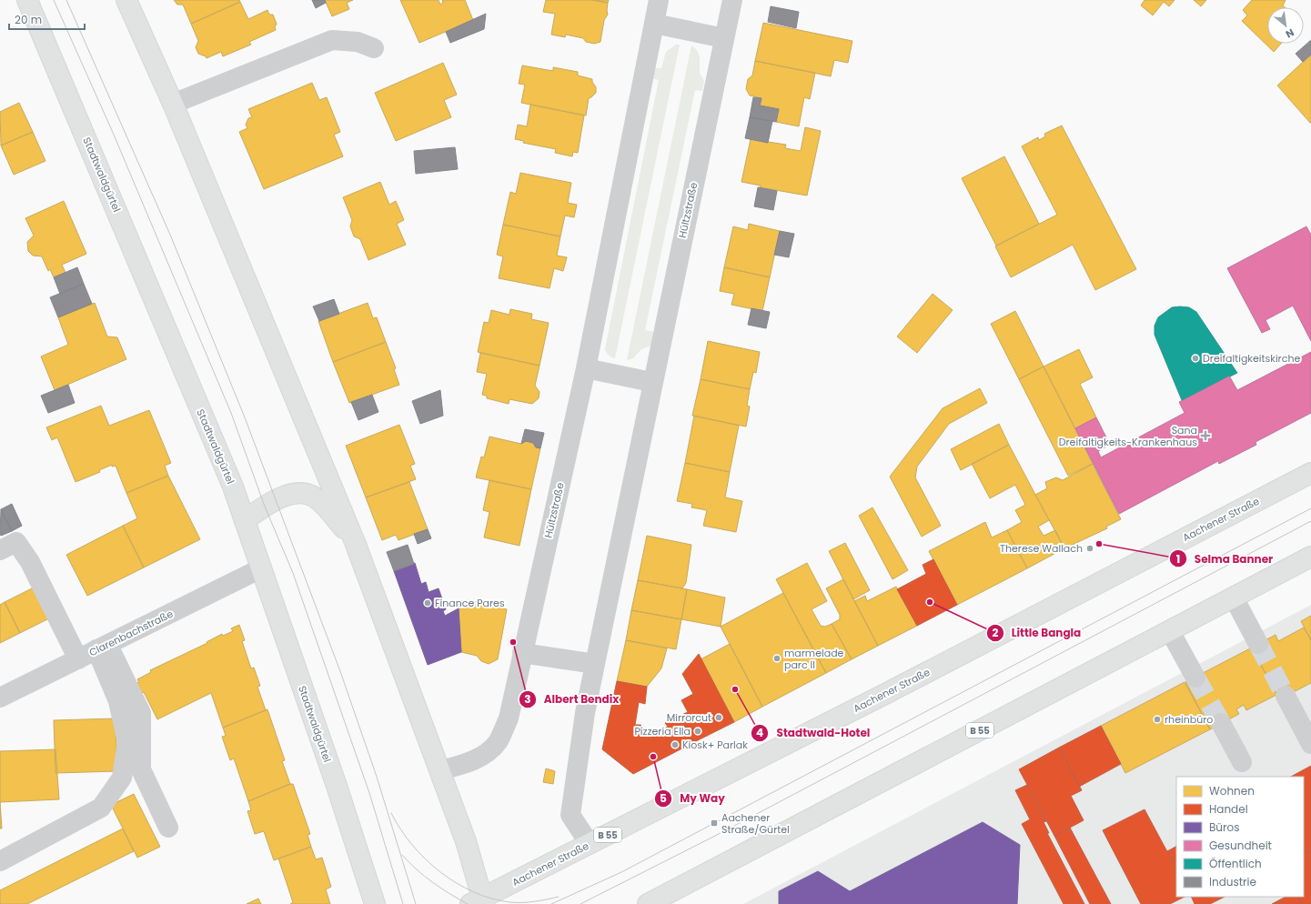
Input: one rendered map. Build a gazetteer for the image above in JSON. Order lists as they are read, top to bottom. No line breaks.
{"streets":{"main road":["Stadtwaldgürtel","Aachener Straße","B 55"],"street":["Hültzstraße","Clarenbachstraße"]},"crossings":[["Stadtwaldgürtel","Clarenbachstraße"],["Hültzstraße","Aachener Straße"]],"places":{"other":["Dreifaltigkeitskirche","Selma Banner","Therese Wallach","Little Bangla","Finance Pares","Albert Bendix","marmelade parc II","Stadtwald-Hotel","Mirrorcut","rheinbüro","Pizzeria Ella","Kiosk+ Parlak","My Way"],"health":["Sana Dreifaltigkeits-Krankenhaus"],"transit":["Aachener Straße/Gürtel"]},"legend":["Wohnen","Handel","Büros","Gesundheit","Öffentlich","Industrie"],"scale_bar":"20 m","north":"bottom right"}
